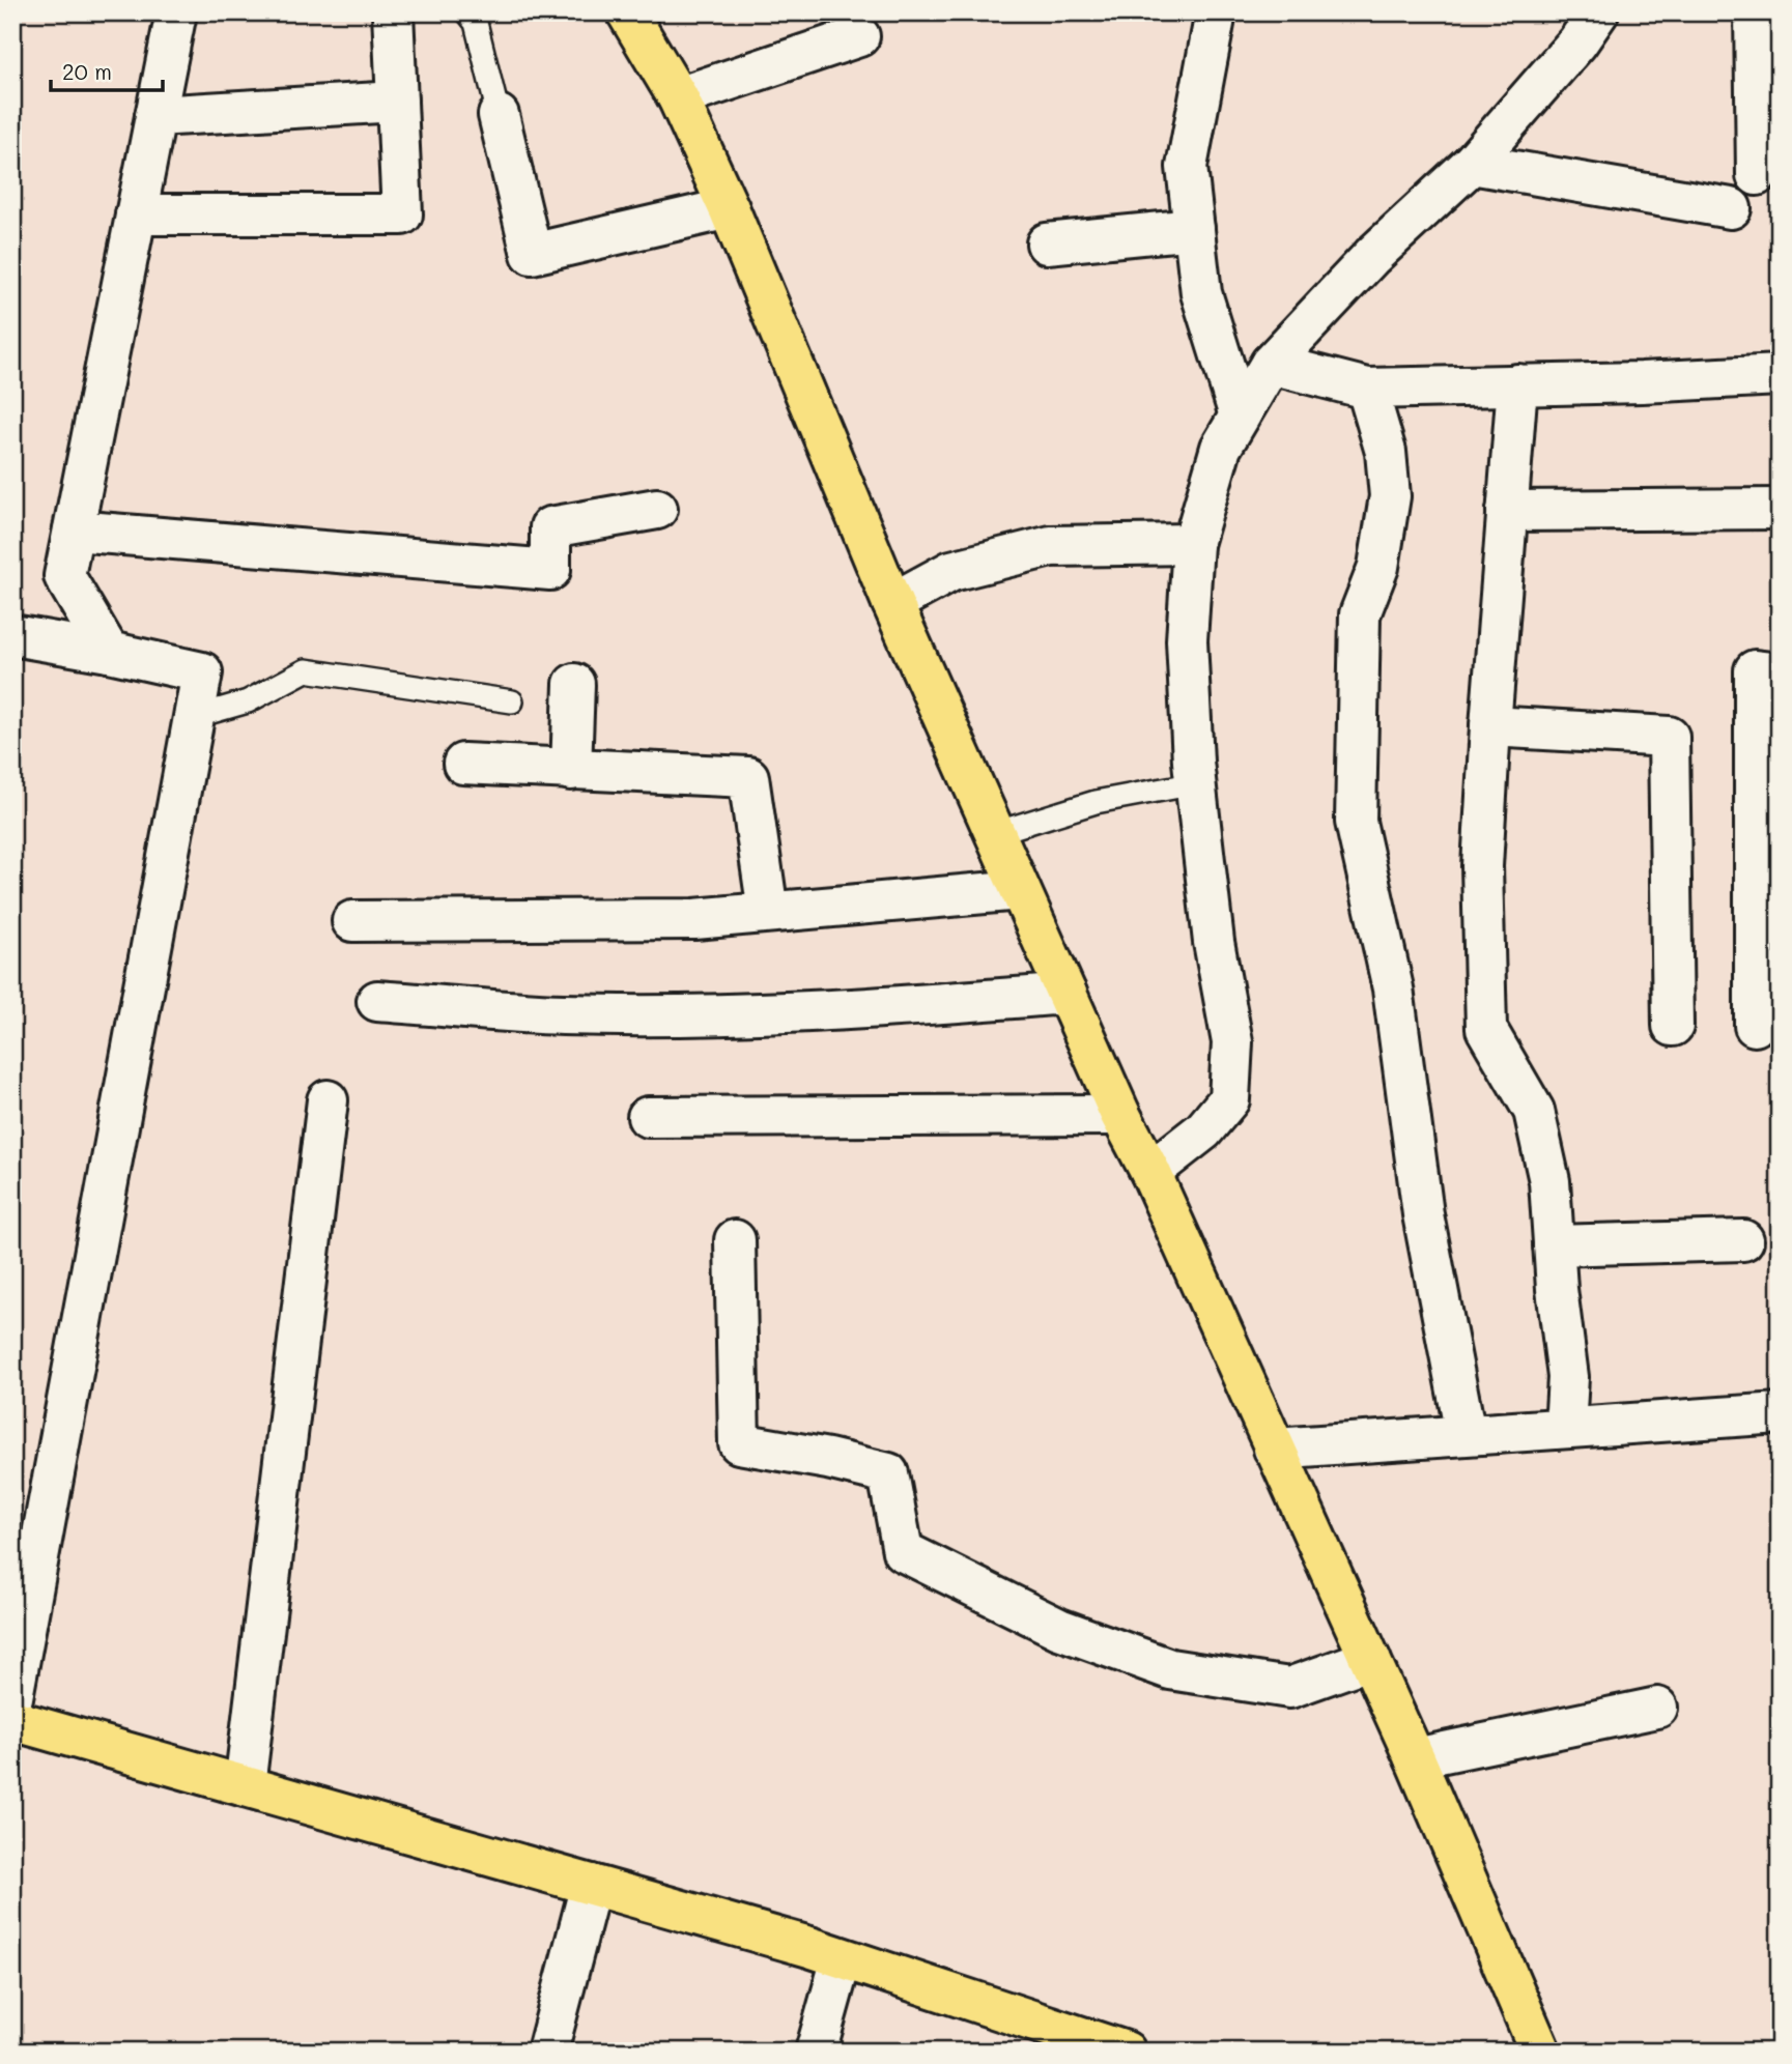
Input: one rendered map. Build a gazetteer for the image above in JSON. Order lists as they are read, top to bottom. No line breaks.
{"scale_bar":"20 m"}
